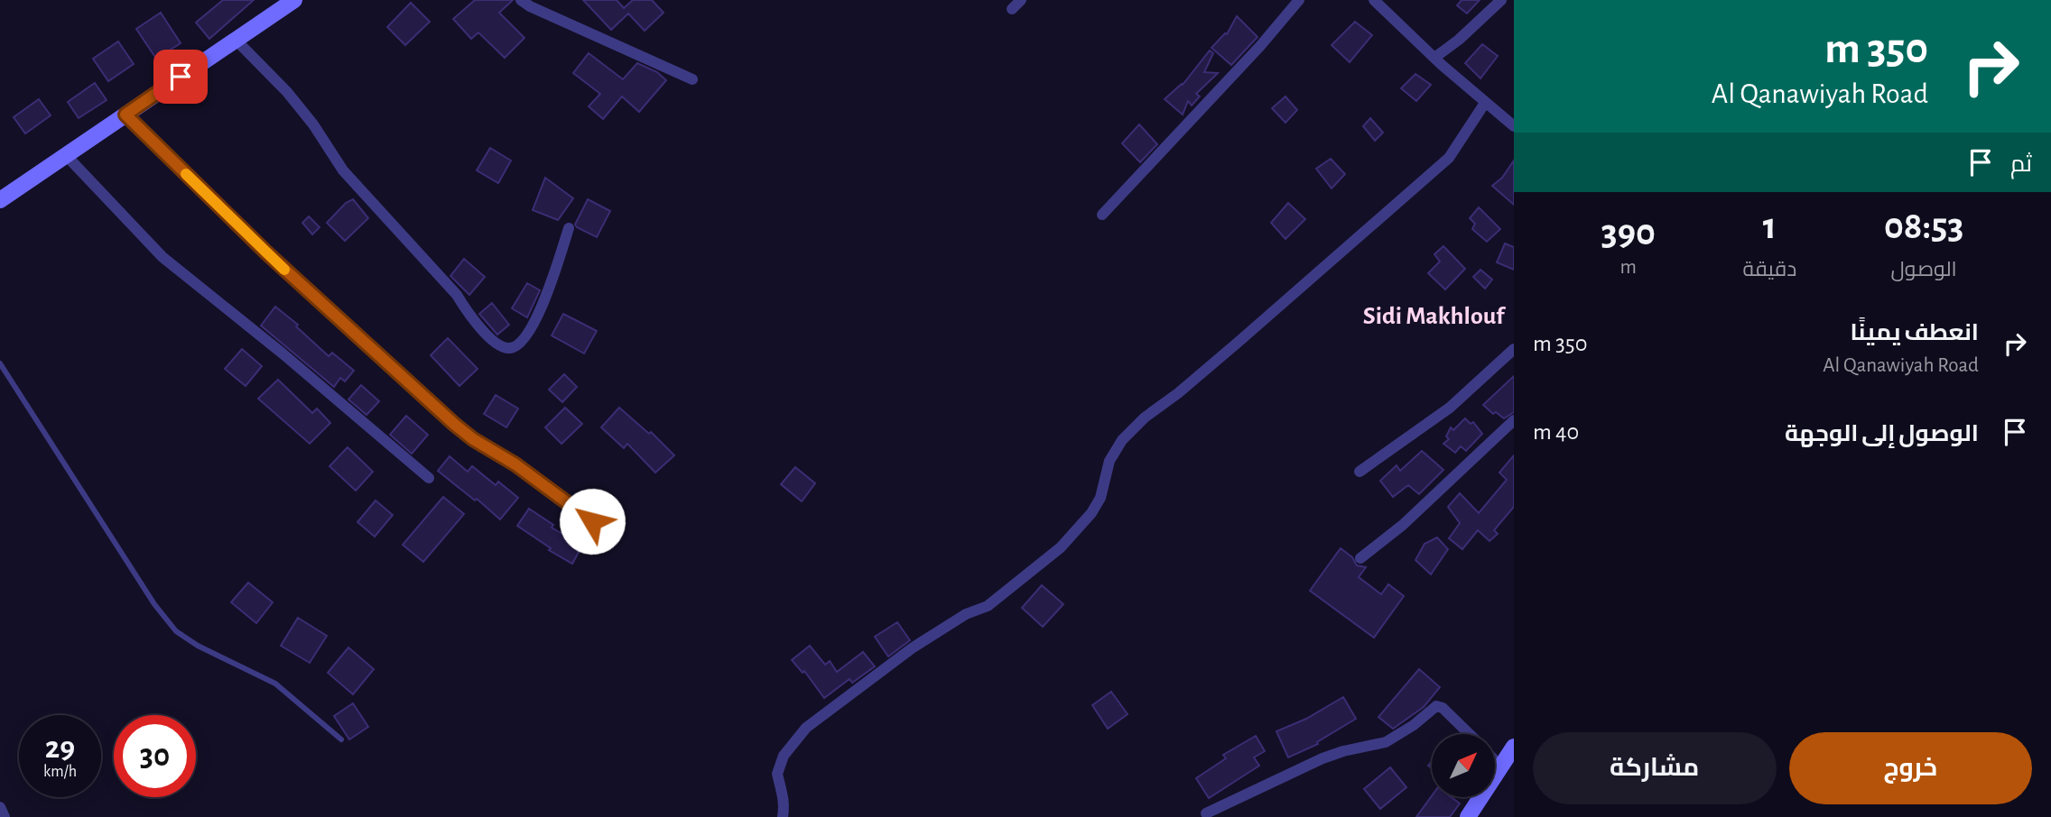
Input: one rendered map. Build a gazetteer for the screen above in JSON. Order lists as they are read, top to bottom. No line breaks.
{"districts":["Sidi Makhlouf"],"north":"top right","page":{"turn":["350 m","Al Qanawiyah Road"],"then":"ثم","eta":["08:53","الوصول","1","دقيقة","390","m"],"list":[{"name":"انعطف يمينًا","note":"Al Qanawiyah Road","value":"350 m"},{"name":"الوصول إلى الوجهة","value":"40 m"}],"speed":"29 km/h","limit":"30","buttons":["خروج","مشاركة"]}}
